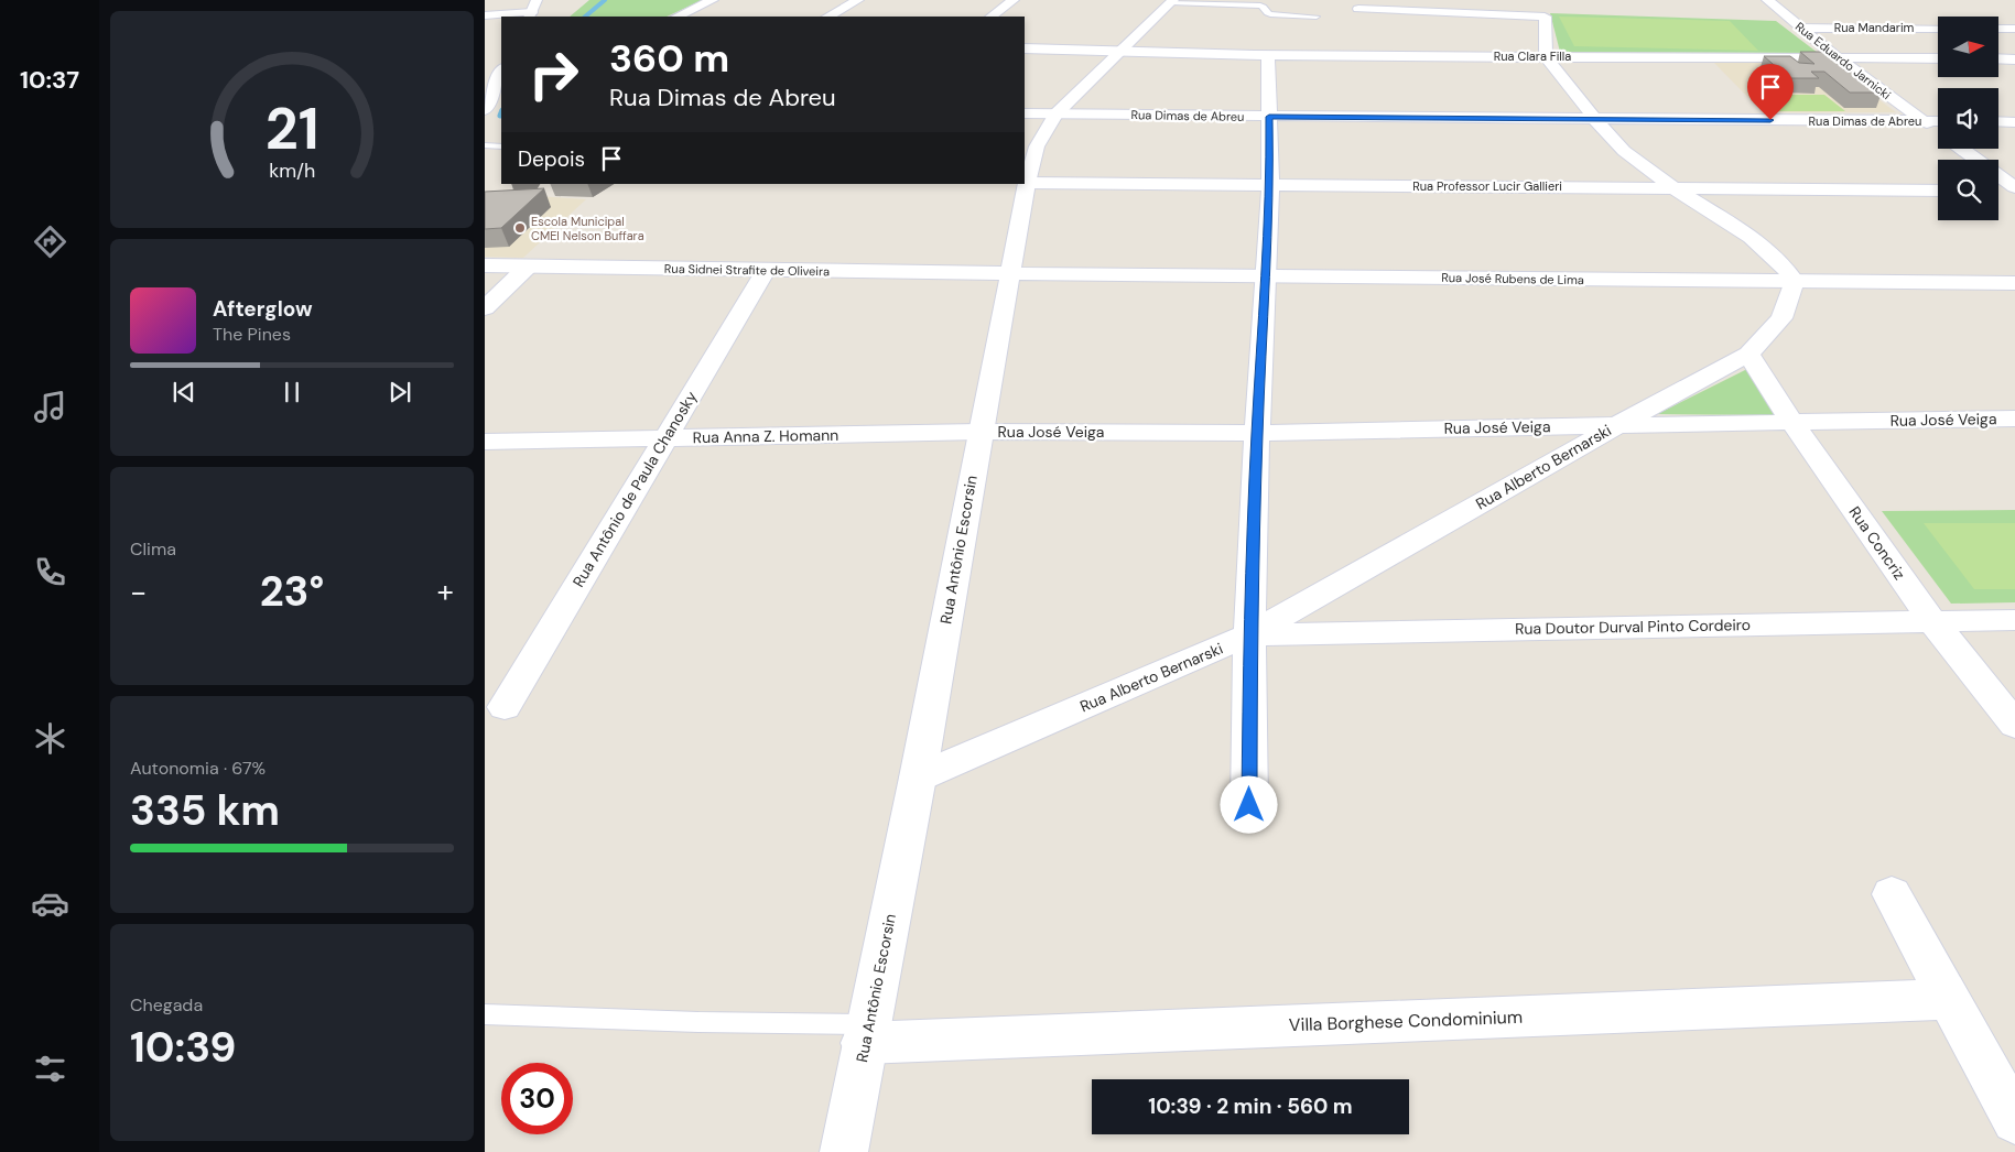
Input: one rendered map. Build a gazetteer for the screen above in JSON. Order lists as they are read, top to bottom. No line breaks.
{"streets":{"street":["Rua Mandarim","Rua Clara Filla","Rua Eduardo Jarnicki","Rua Dimas de Abreu","Rua Professor Lucir Gallieri","Rua Sidnei Strafite de Oliveira","Rua José Rubens de Lima","Rua José Veiga","Rua Anna Z. Homann","Rua Alberto Bernarski","Rua Antônio de Paula Chanosky","Rua Concriz","Rua Antônio Escorsin","Rua Doutor Durval Pinto Cordeiro","Villa Borghese Condominium"]},"crossings":[["Rua Mandarim","Rua Eduardo Jarnicki"],["Rua Clara Filla","Rua Eduardo Jarnicki"],["Rua Clara Filla","Rua Antônio Escorsin"],["Rua Eduardo Jarnicki","Rua Dimas de Abreu"],["Rua Dimas de Abreu","Rua Antônio Escorsin"],["Rua Professor Lucir Gallieri","Rua Antônio Escorsin"],["Rua Sidnei Strafite de Oliveira","Rua José Rubens de Lima"],["Rua Sidnei Strafite de Oliveira","Rua Antônio de Paula Chanosky"],["Rua Sidnei Strafite de Oliveira","Rua Antônio Escorsin"],["Rua José Rubens de Lima","Rua Alberto Bernarski"],["Rua José Rubens de Lima","Rua Antônio Escorsin"],["Rua José Veiga","Rua Anna Z. Homann"],["Rua José Veiga","Rua Alberto Bernarski"],["Rua José Veiga","Rua Concriz"],["Rua José Veiga","Rua Antônio Escorsin"],["Rua Anna Z. Homann","Rua Antônio de Paula Chanosky"],["Rua Anna Z. Homann","Rua Antônio Escorsin"],["Rua Alberto Bernarski","Rua Concriz"],["Rua Alberto Bernarski","Rua Antônio Escorsin"],["Rua Alberto Bernarski","Rua Doutor Durval Pinto Cordeiro"],["Rua Concriz","Rua Doutor Durval Pinto Cordeiro"],["Rua Antônio Escorsin","Villa Borghese Condominium"]],"places":["Escola Municipal CMEI Nelson Buffara"],"north":"right","page":{"tabs":"10:37","turn":["360 m","Rua Dimas de Abreu"],"then":"Depois","song":["Afterglow","The Pines"],"tile":["Clima",["Autonomia · 67%","335 km"],["Chegada","10:39"]],"heat":["−","23°","+"],"limit":"30","trip":"10:39 · 2 min · 560 m","gauge":["21","km/h"]}}
